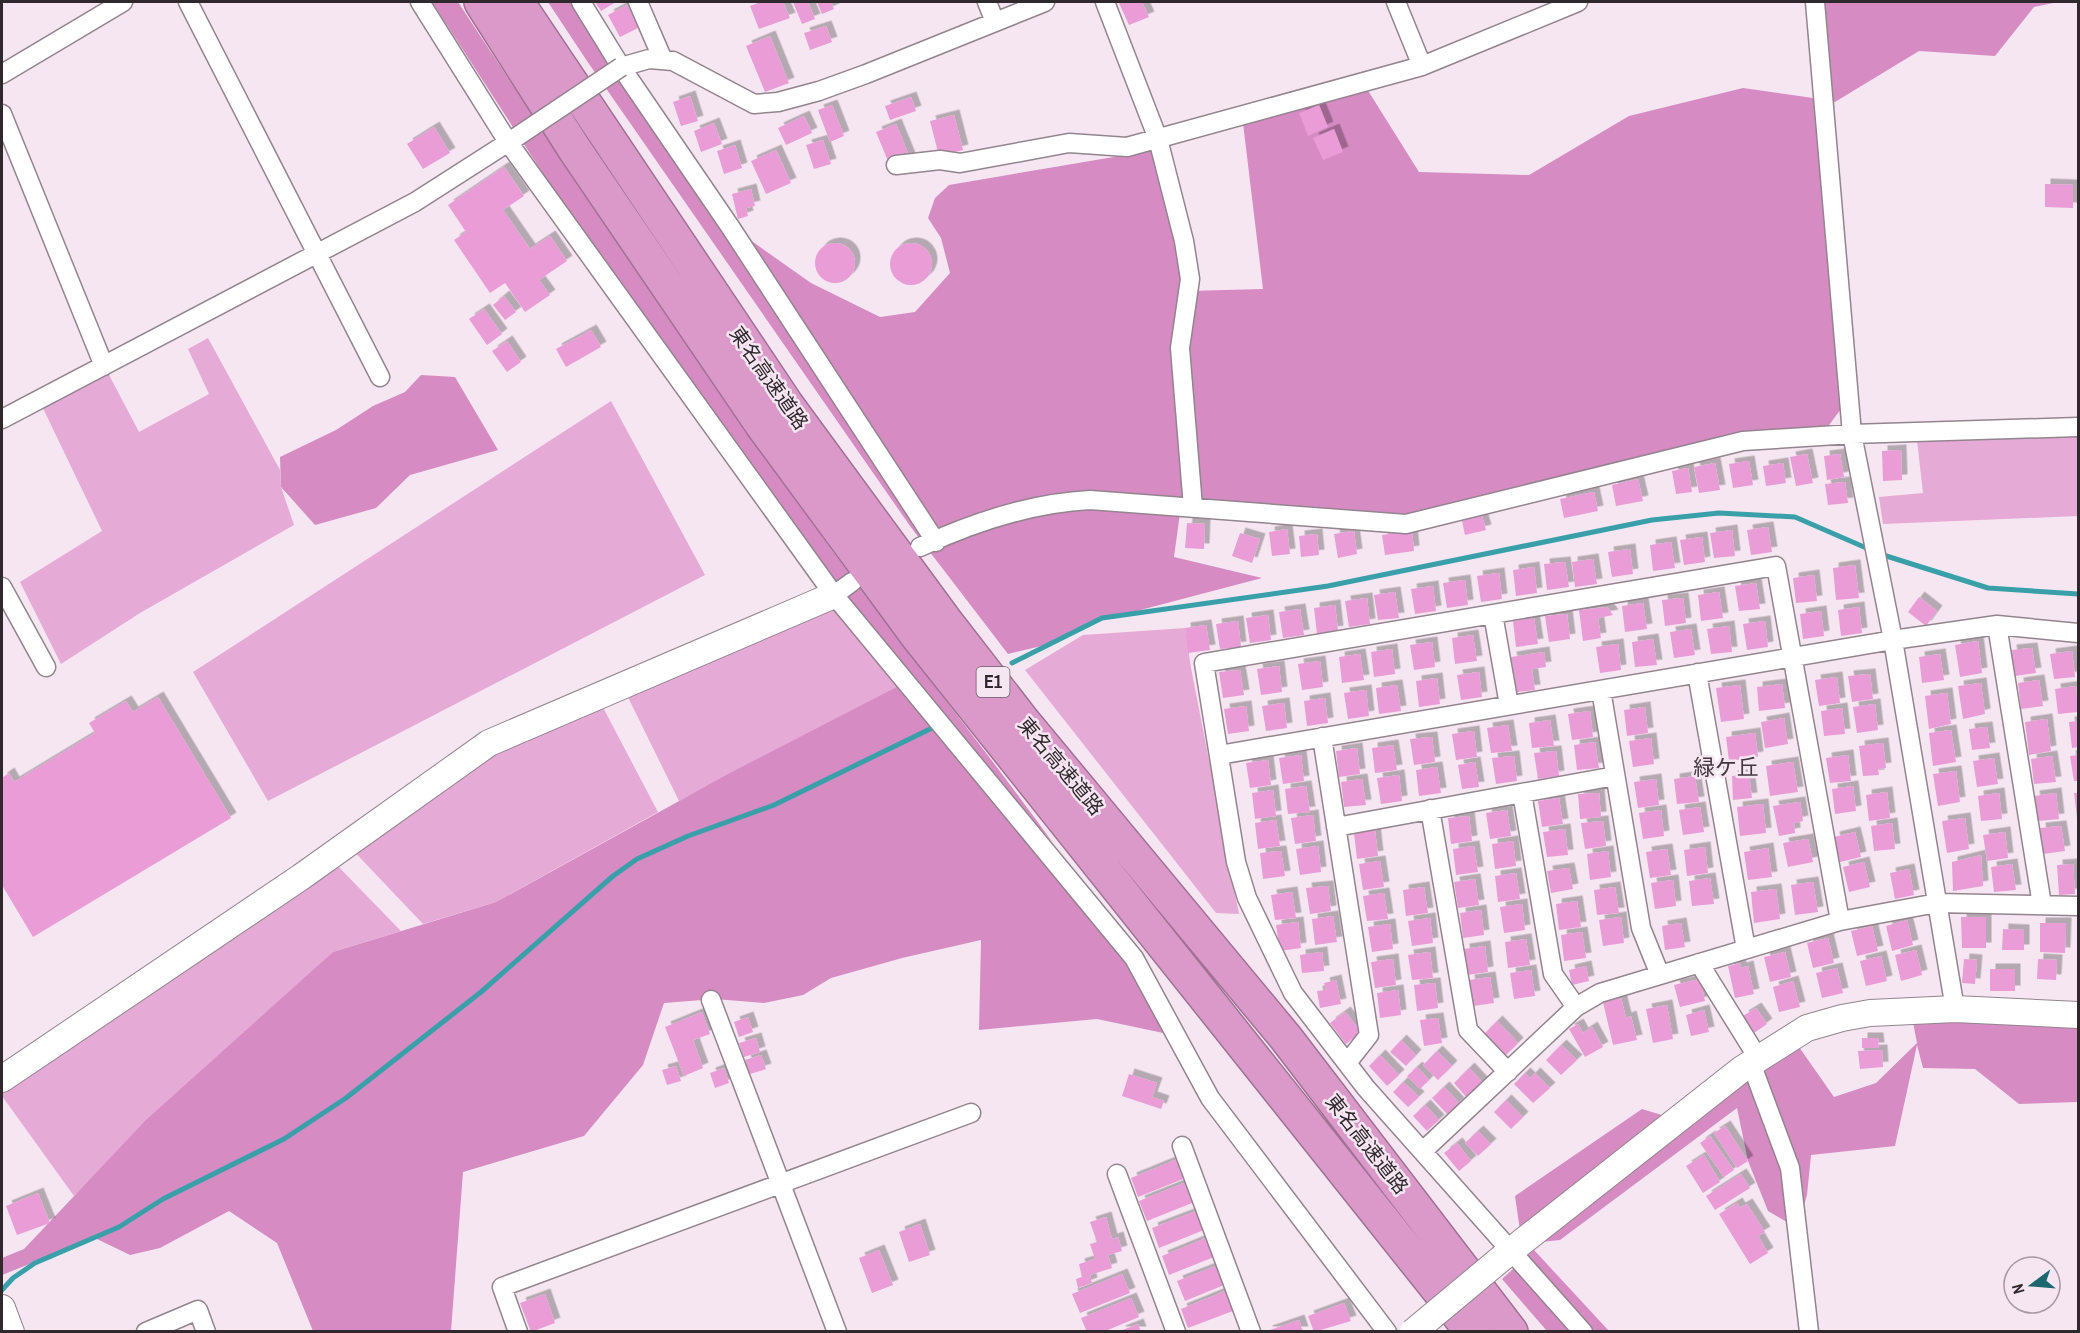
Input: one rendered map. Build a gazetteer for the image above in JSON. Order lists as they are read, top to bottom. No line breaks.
{"streets":{"highway":["東名高速道路","E1"]},"districts":["緑ケ丘"],"north":"left"}
